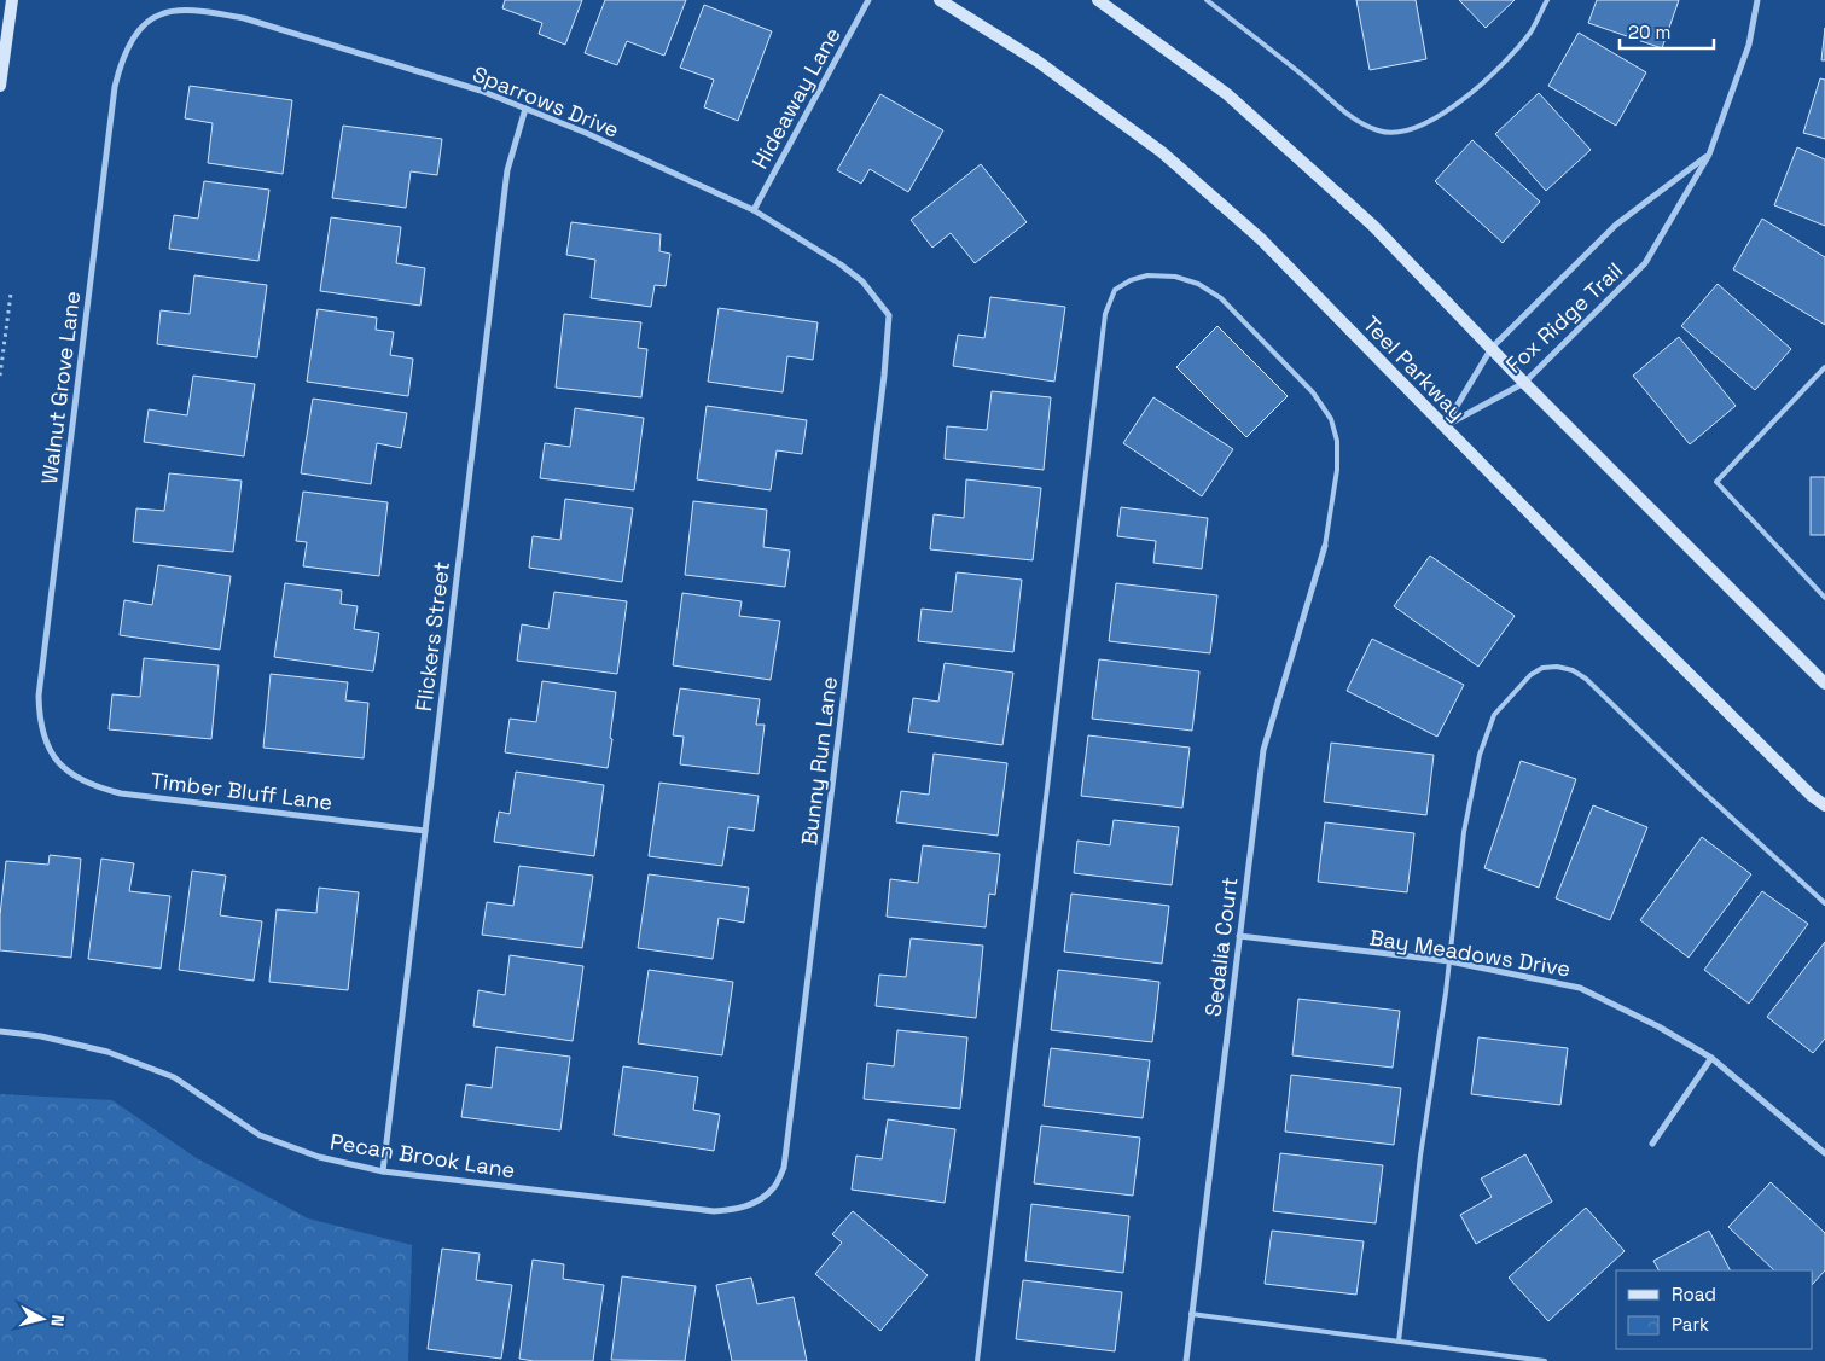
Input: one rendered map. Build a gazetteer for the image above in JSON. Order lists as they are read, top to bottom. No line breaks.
{"streets":{"main road":["Teel Parkway"],"street":["Hideaway Lane","Sparrows Drive","Fox Ridge Trail","Walnut Grove Lane","Flickers Street","Bunny Run Lane","Timber Bluff Lane","Sedalia Court","Bay Meadows Drive","Pecan Brook Lane"]},"crossings":[["Hideaway Lane","Sparrows Drive"],["Sparrows Drive","Walnut Grove Lane"],["Sparrows Drive","Flickers Street"],["Sparrows Drive","Bunny Run Lane"],["Fox Ridge Trail","Teel Parkway"],["Walnut Grove Lane","Timber Bluff Lane"],["Flickers Street","Timber Bluff Lane"],["Flickers Street","Pecan Brook Lane"],["Bunny Run Lane","Pecan Brook Lane"],["Sedalia Court","Bay Meadows Drive"]],"legend":["Road","Park"],"scale_bar":"20 m","north":"right"}
